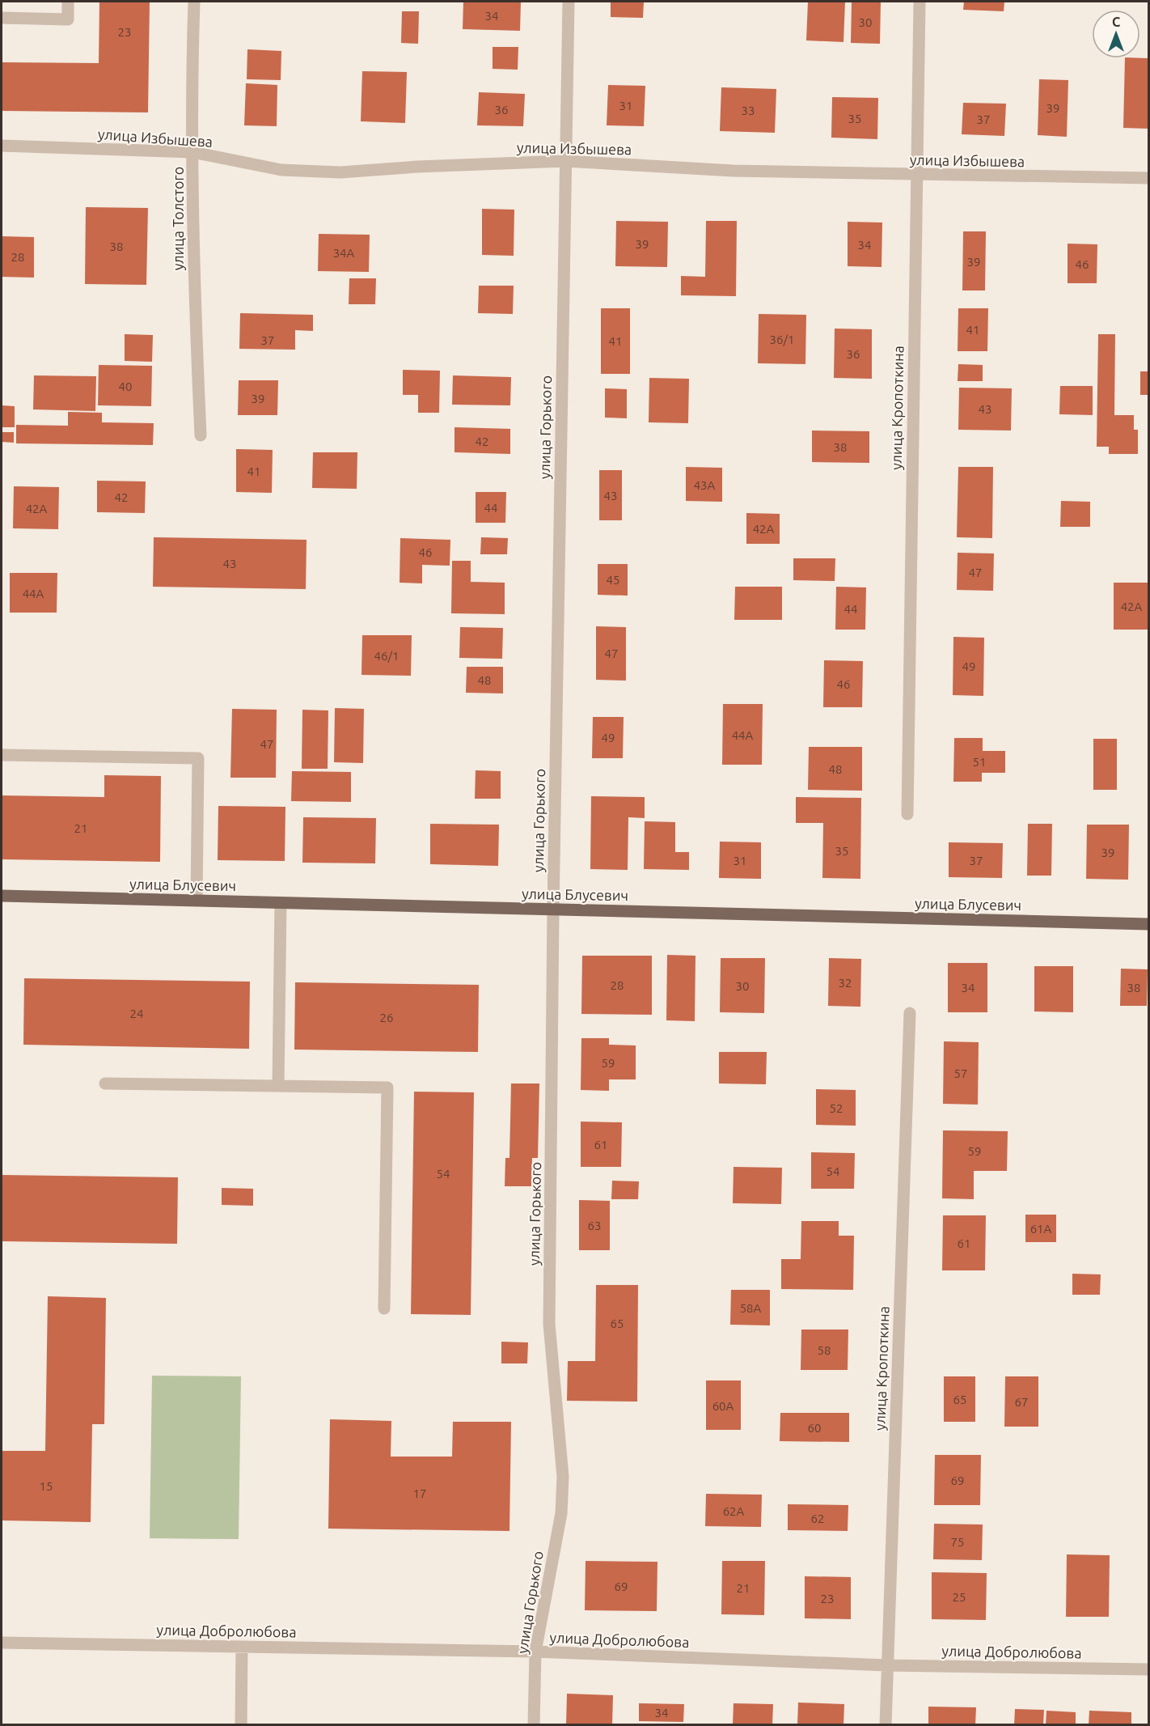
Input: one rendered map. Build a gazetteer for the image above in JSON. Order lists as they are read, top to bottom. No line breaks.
{"streets":{"main road":["улица Блусевич"],"street":["улица Избышева","улица Толстого","улица Кропоткина","улица Горького","улица Добролюбова"]},"crossings":[["улица Избышева","улица Толстого"],["улица Избышева","улица Кропоткина"],["улица Избышева","улица Горького"],["улица Кропоткина","улица Добролюбова"],["улица Горького","улица Блусевич"],["улица Горького","улица Добролюбова"]],"house_numbers":["34","30","23","31","39","36","33","35","37","39","34","38","34А","28","39","46","41","36/1","37","41","36","40","39","43","42","38","41","43А","43","42","44","42А","42А","46","43","47","45","44А","42А","44","47","46/1","49","48","46","44А","49","47","51","48","21","35","39","31","37","32","28","30","34","38","24","26","59","57","52","61","59","54","54","63","61А","61","58А","65","58","65","67","60А","60","69","15","17","62А","62","75","69","21","25","23","34"],"north":"top"}
